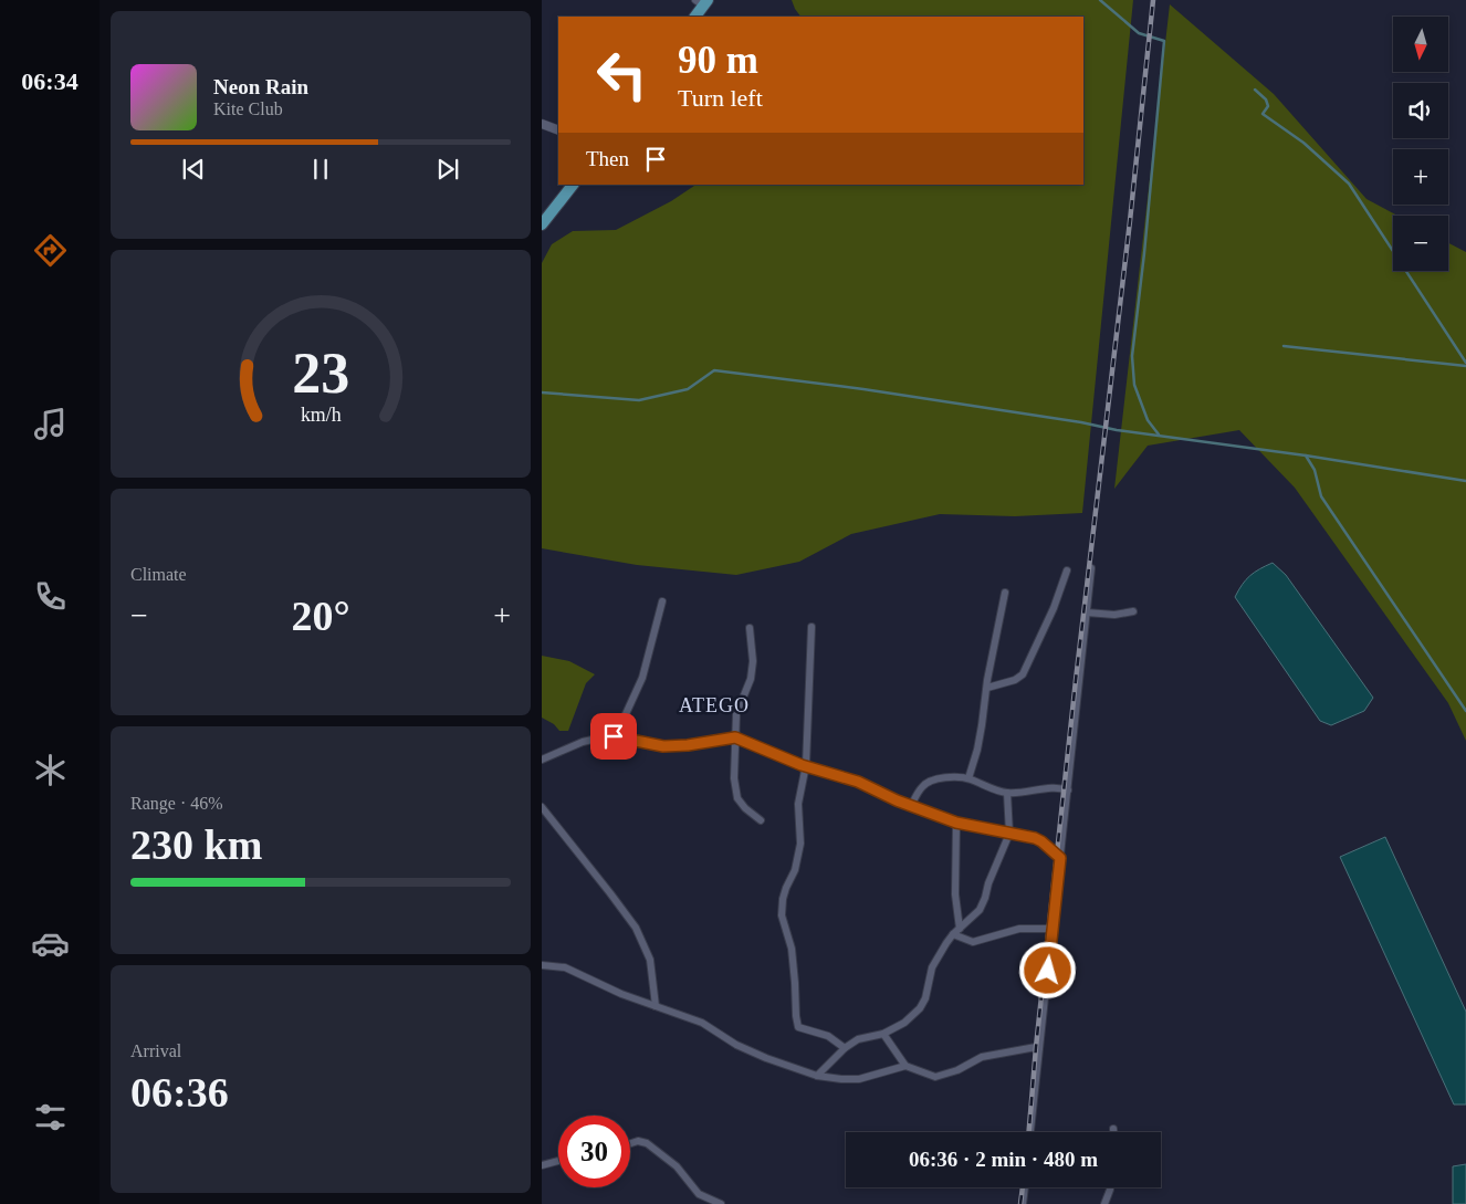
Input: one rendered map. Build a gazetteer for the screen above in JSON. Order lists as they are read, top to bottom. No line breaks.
{"districts":["ATEGO"],"north":"bottom","page":{"tabs":"06:34","map_buttons":["+","−"],"turn":["90 m","Turn left"],"song":["Neon Rain","Kite Club"],"then":"Then","tile":["Climate",["Range · 46%","230 km"],["Arrival","06:36"]],"heat":["−","20°","+"],"limit":"30","trip":"06:36 · 2 min · 480 m","gauge":["23","km/h"]}}
